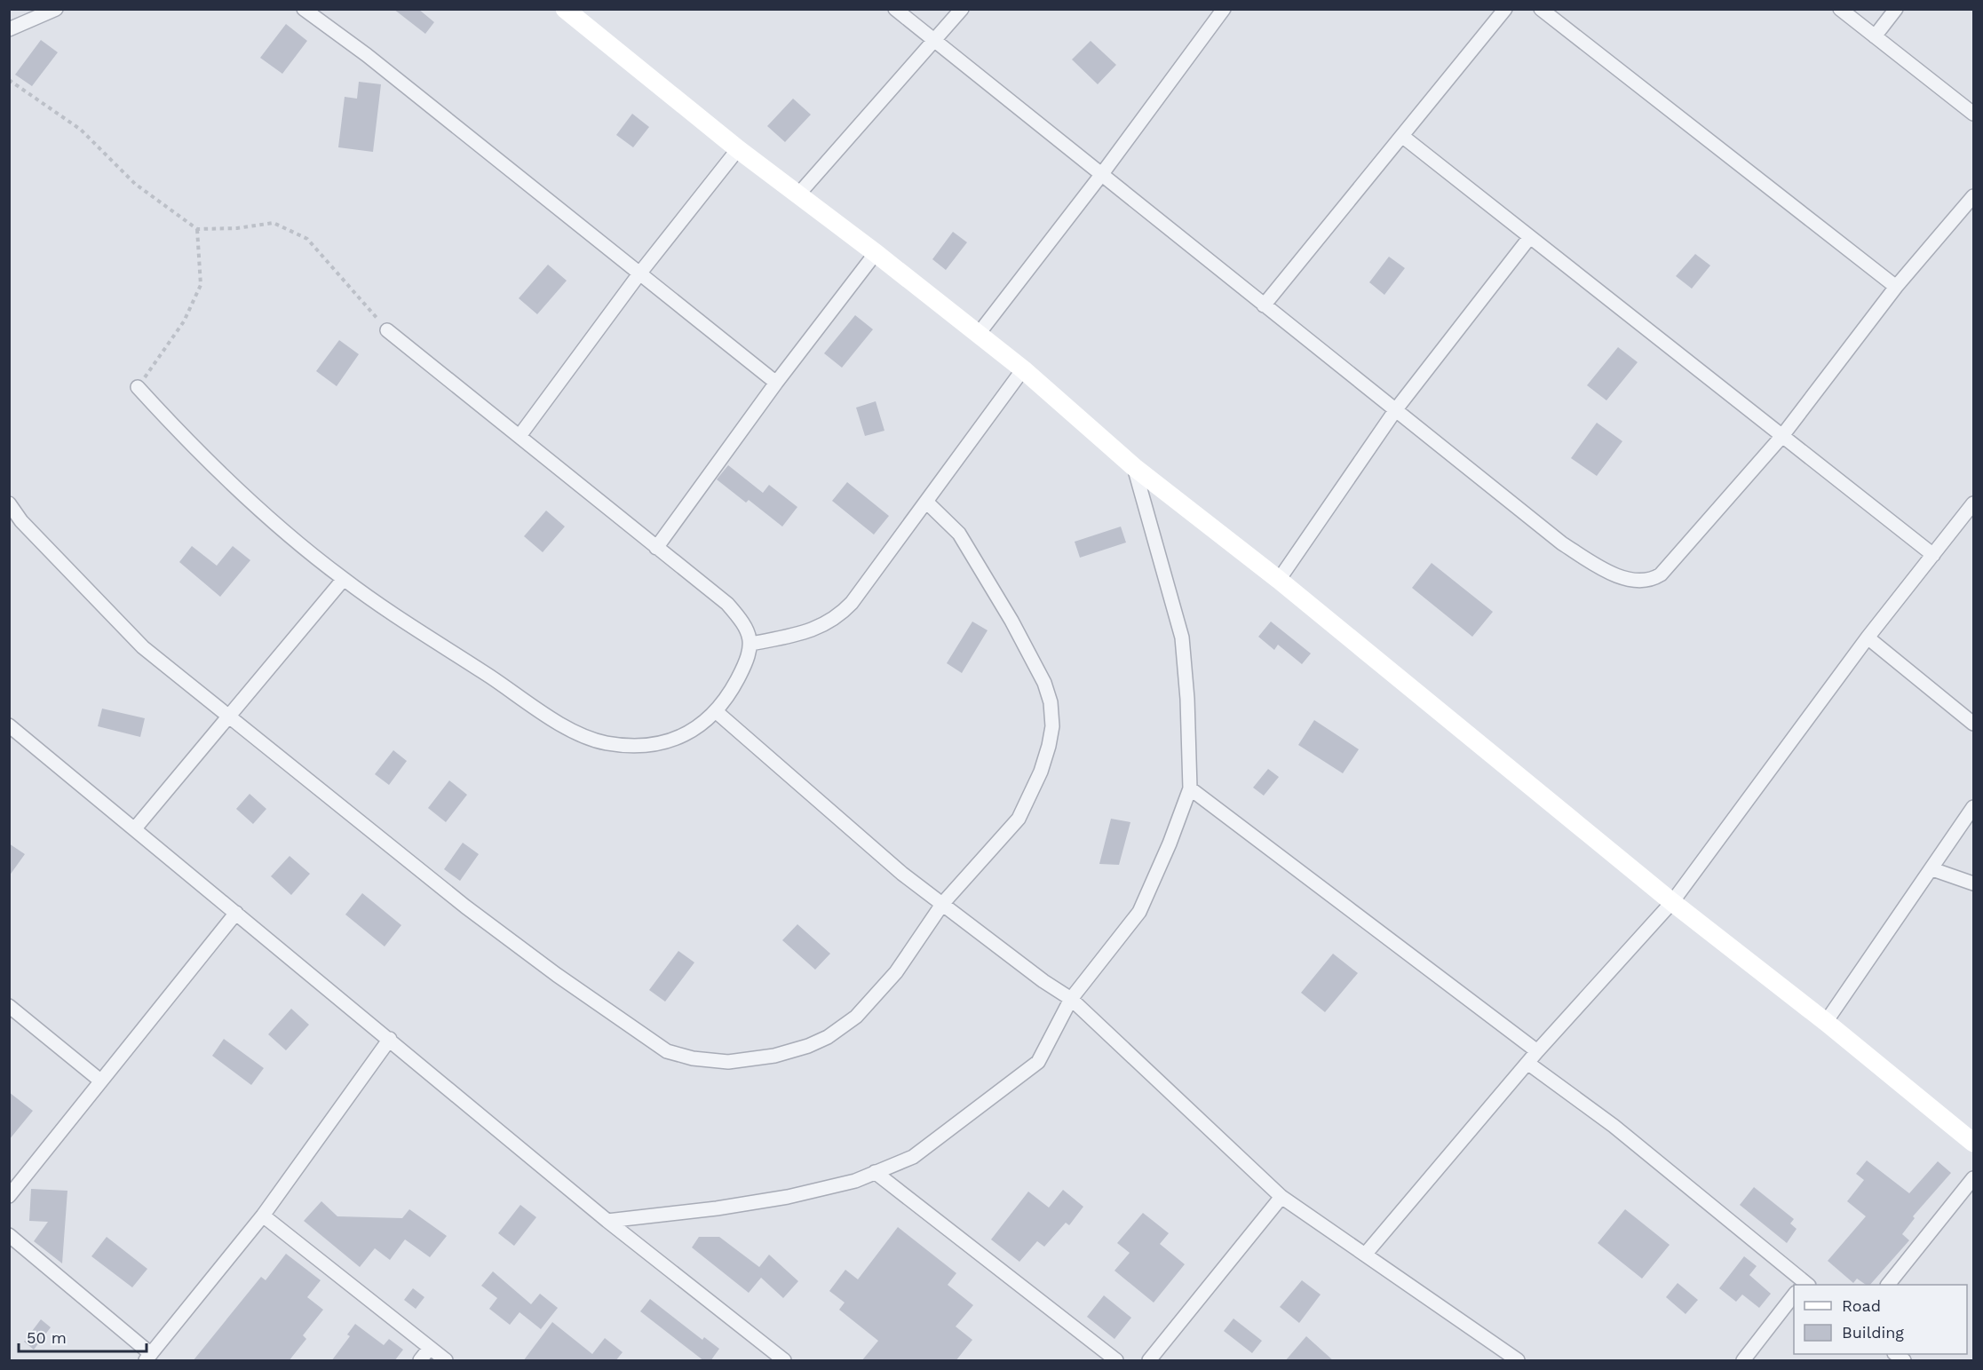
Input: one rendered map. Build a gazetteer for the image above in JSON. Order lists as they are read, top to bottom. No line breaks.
{"legend":["Road","Building"],"scale_bar":"50 m"}
